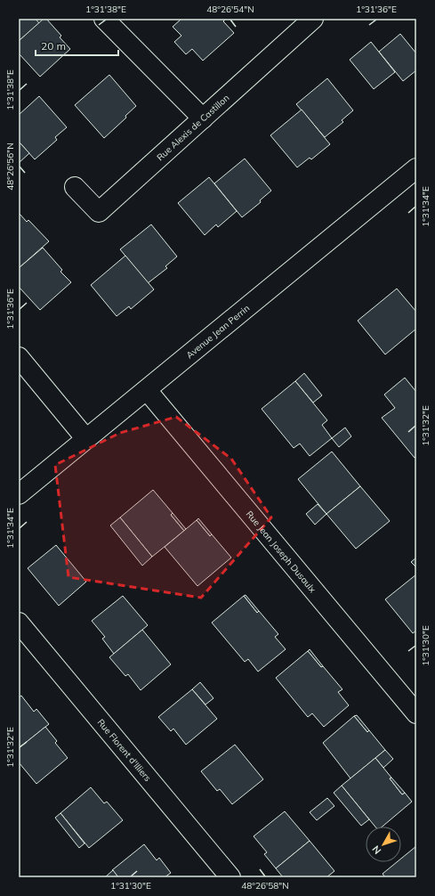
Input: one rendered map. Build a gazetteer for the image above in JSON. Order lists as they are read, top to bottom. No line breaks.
{"streets":{"street":["Rue Alexis de Castillon","Avenue Jean Perrin","Rue Jean Joseph Dusaulx","Rue Florent d'Illiers"]},"crossings":[["Avenue Jean Perrin","Rue Jean Joseph Dusaulx"]],"scale_bar":"20 m","north":"bottom left","coordinates":["1°31'38\"E","48°26'54\"N","1°31'36\"E","48°26'56\"N","1°31'34\"E","1°31'32\"E","1°31'30\"E","48°26'58\"N"]}
